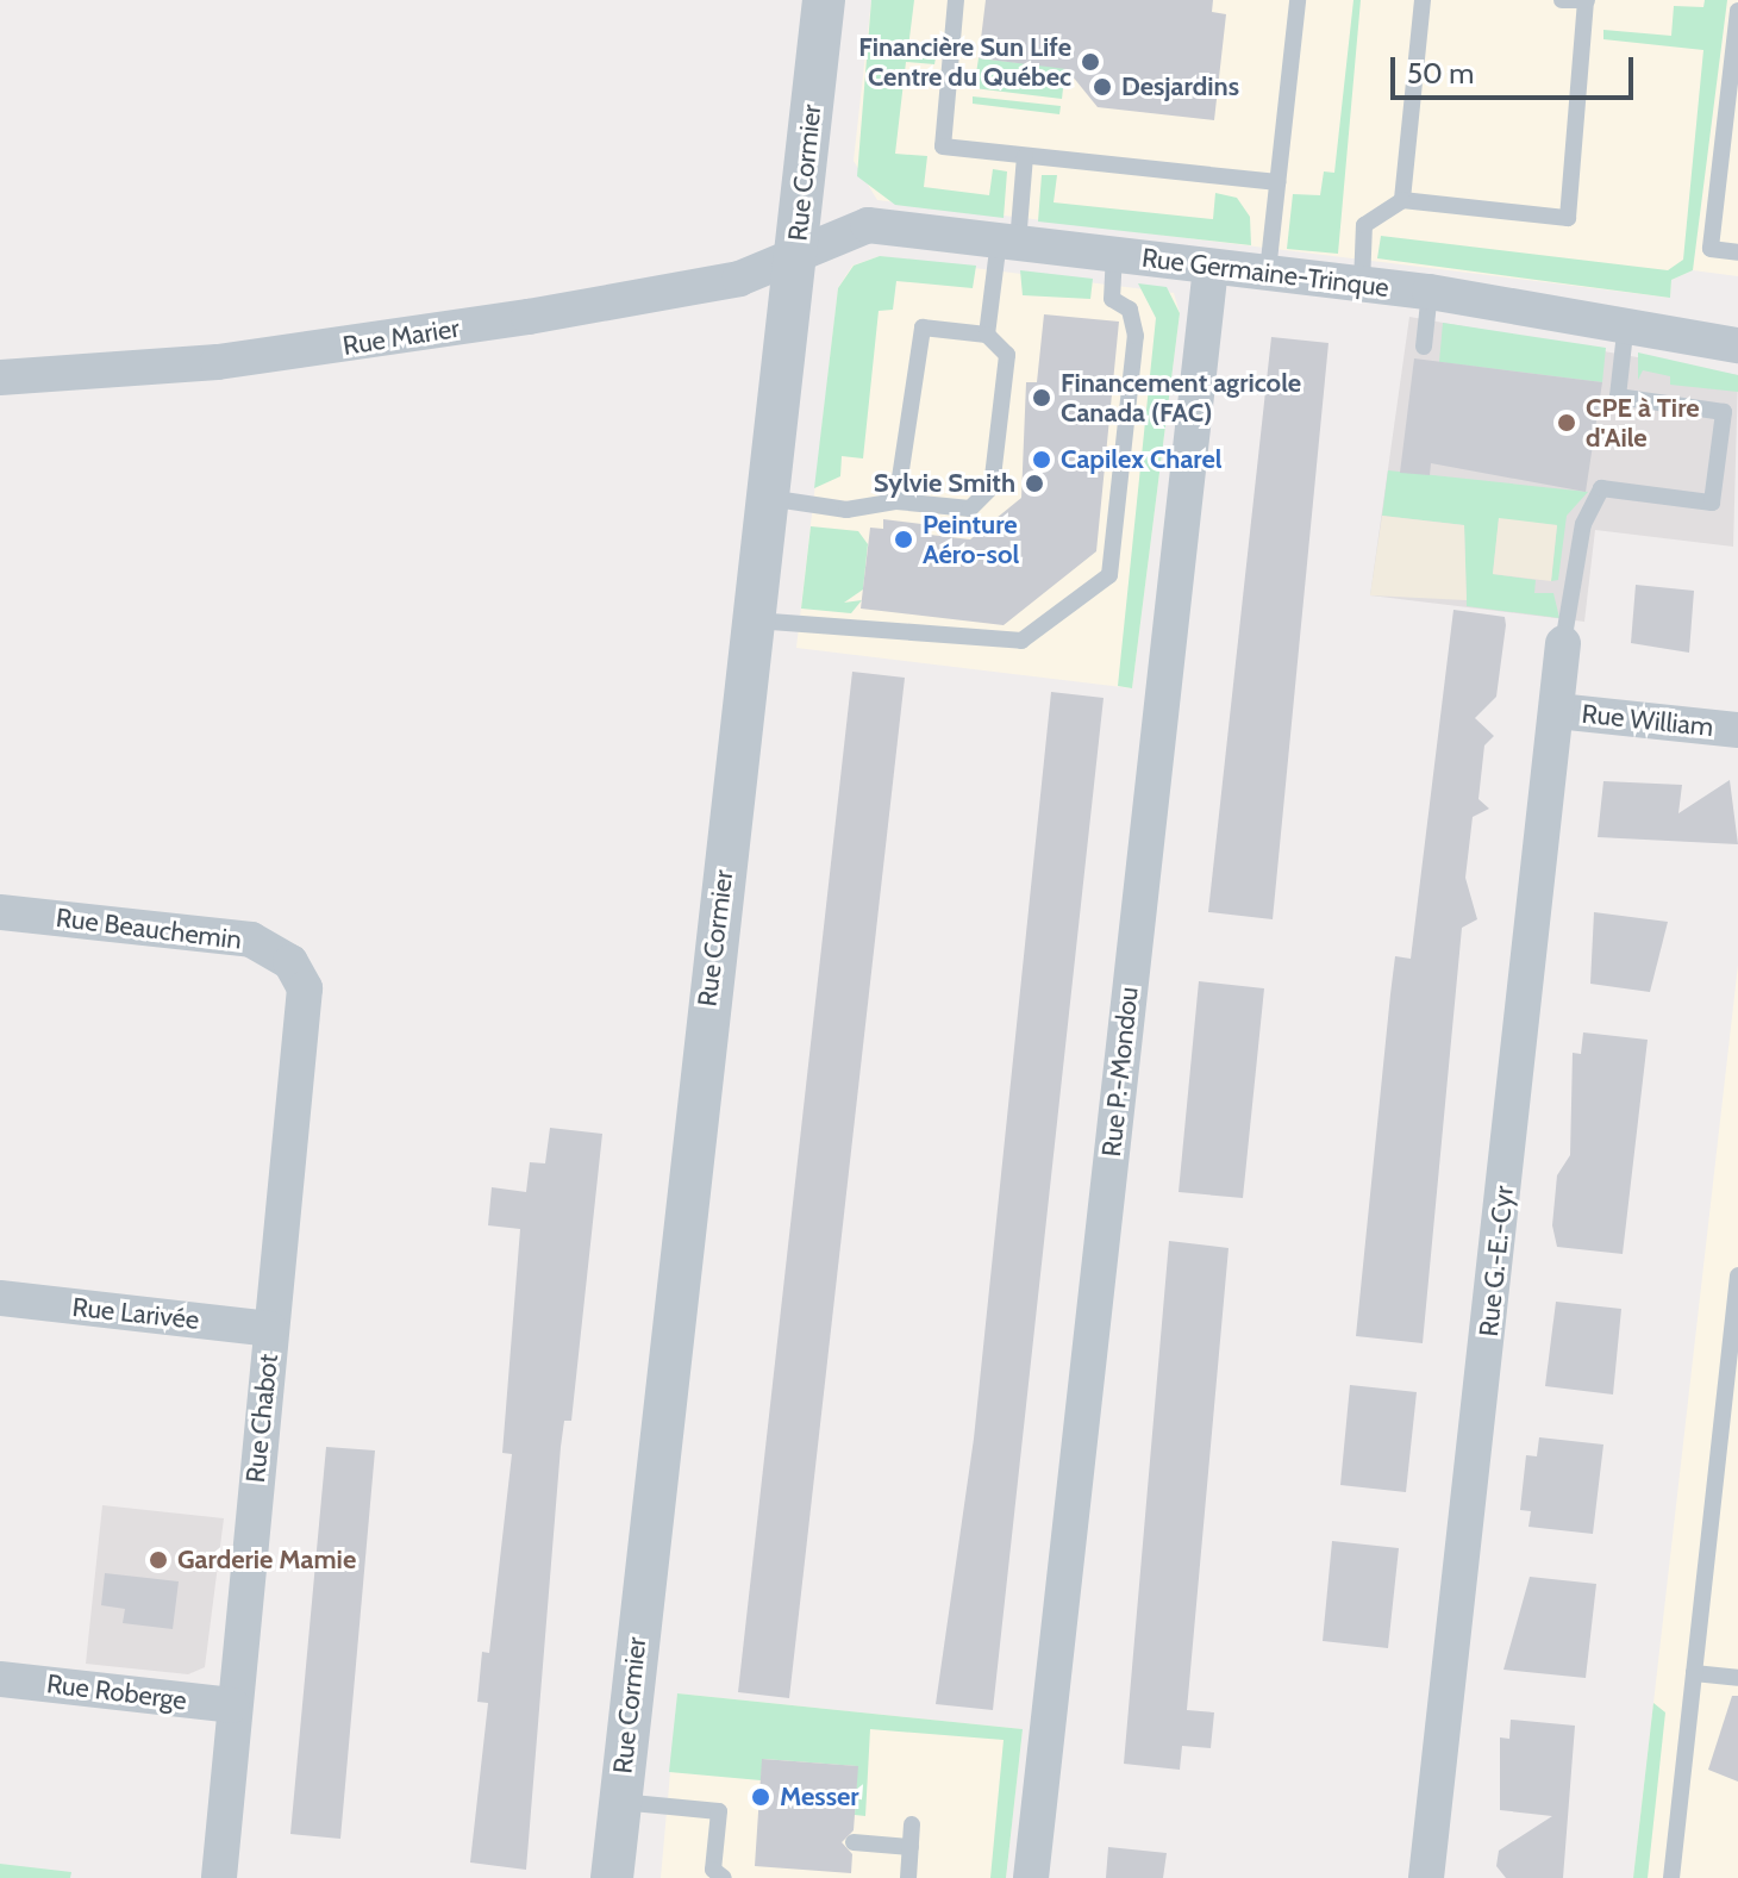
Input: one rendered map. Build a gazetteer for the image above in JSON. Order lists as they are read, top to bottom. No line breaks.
{"streets":{"street":["Rue Cormier","Rue Germaine-Trinque","Rue Marier","Rue William","Rue Beauchemin","Rue P.-Mondou","Rue G.-E.-Cyr","Rue Larivée","Rue Chabot","Rue Roberge"]},"crossings":[["Rue Cormier","Rue Germaine-Trinque"],["Rue Cormier","Rue Marier"],["Rue Germaine-Trinque","Rue Marier"],["Rue Germaine-Trinque","Rue P.-Mondou"],["Rue William","Rue G.-E.-Cyr"],["Rue Beauchemin","Rue Chabot"],["Rue Larivée","Rue Chabot"],["Rue Chabot","Rue Roberge"]],"places":["Financière Sun Life Centre du Québec","Desjardins","Financement agricole Canada (FAC)","CPE à Tire d'Aile","Capilex Charel","Sylvie Smith","Peinture Aéro-sol","Garderie Mamie","Messer"],"scale_bar":"50 m"}
